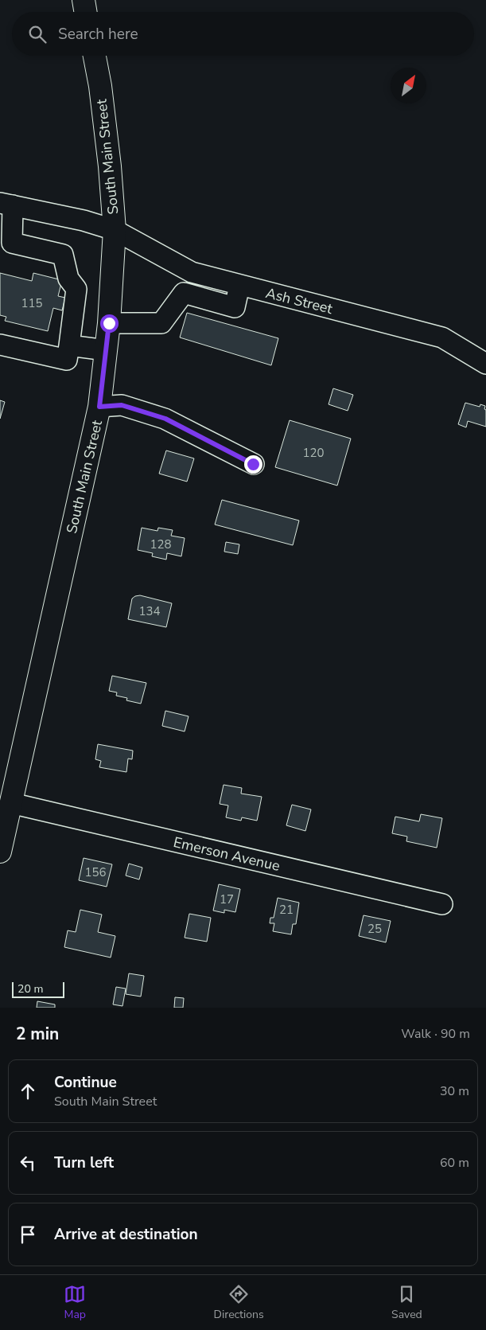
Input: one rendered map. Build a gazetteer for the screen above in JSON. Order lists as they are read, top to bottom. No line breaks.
{"streets":{"main road":["South Main Street"],"street":["Ash Street","Emerson Avenue"]},"crossings":[["South Main Street","Ash Street"],["South Main Street","Emerson Avenue"]],"house_numbers":["115","120","128","134","156","17","21","25"],"scale_bar":"20 m","north":"top right","page":{"search":"Search here","scale":"20 m","heading":["2 min","Walk · 90 m"],"list":[["Continue","South Main Street","30 m"],["Turn left","60 m"],"Arrive at destination"],"nav":["Map","Directions","Saved"]}}
